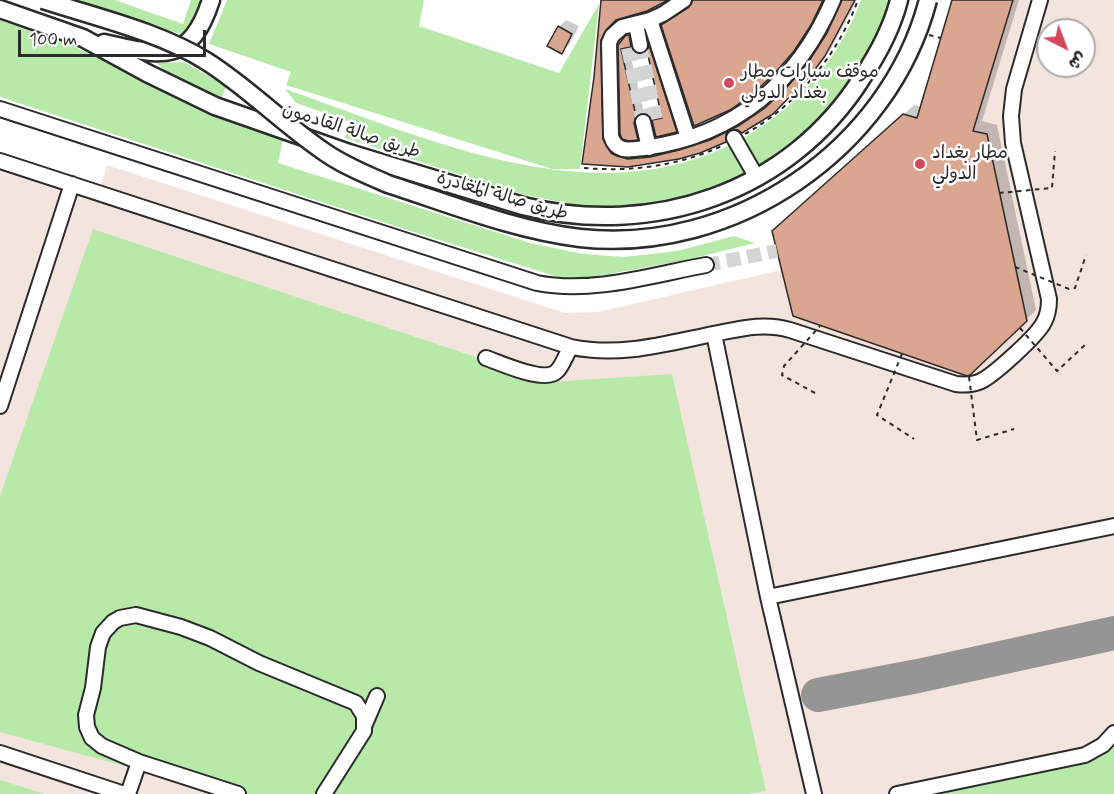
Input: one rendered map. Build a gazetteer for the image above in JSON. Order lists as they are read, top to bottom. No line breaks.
{"streets":{"main road":["طريق صالة القادمون","طريق صالة المغادرة"]},"places":["موقف سيارات مطار بغداد الدولي","مطار بغداد الدولي"],"scale_bar":"100 m","north":"bottom right"}
